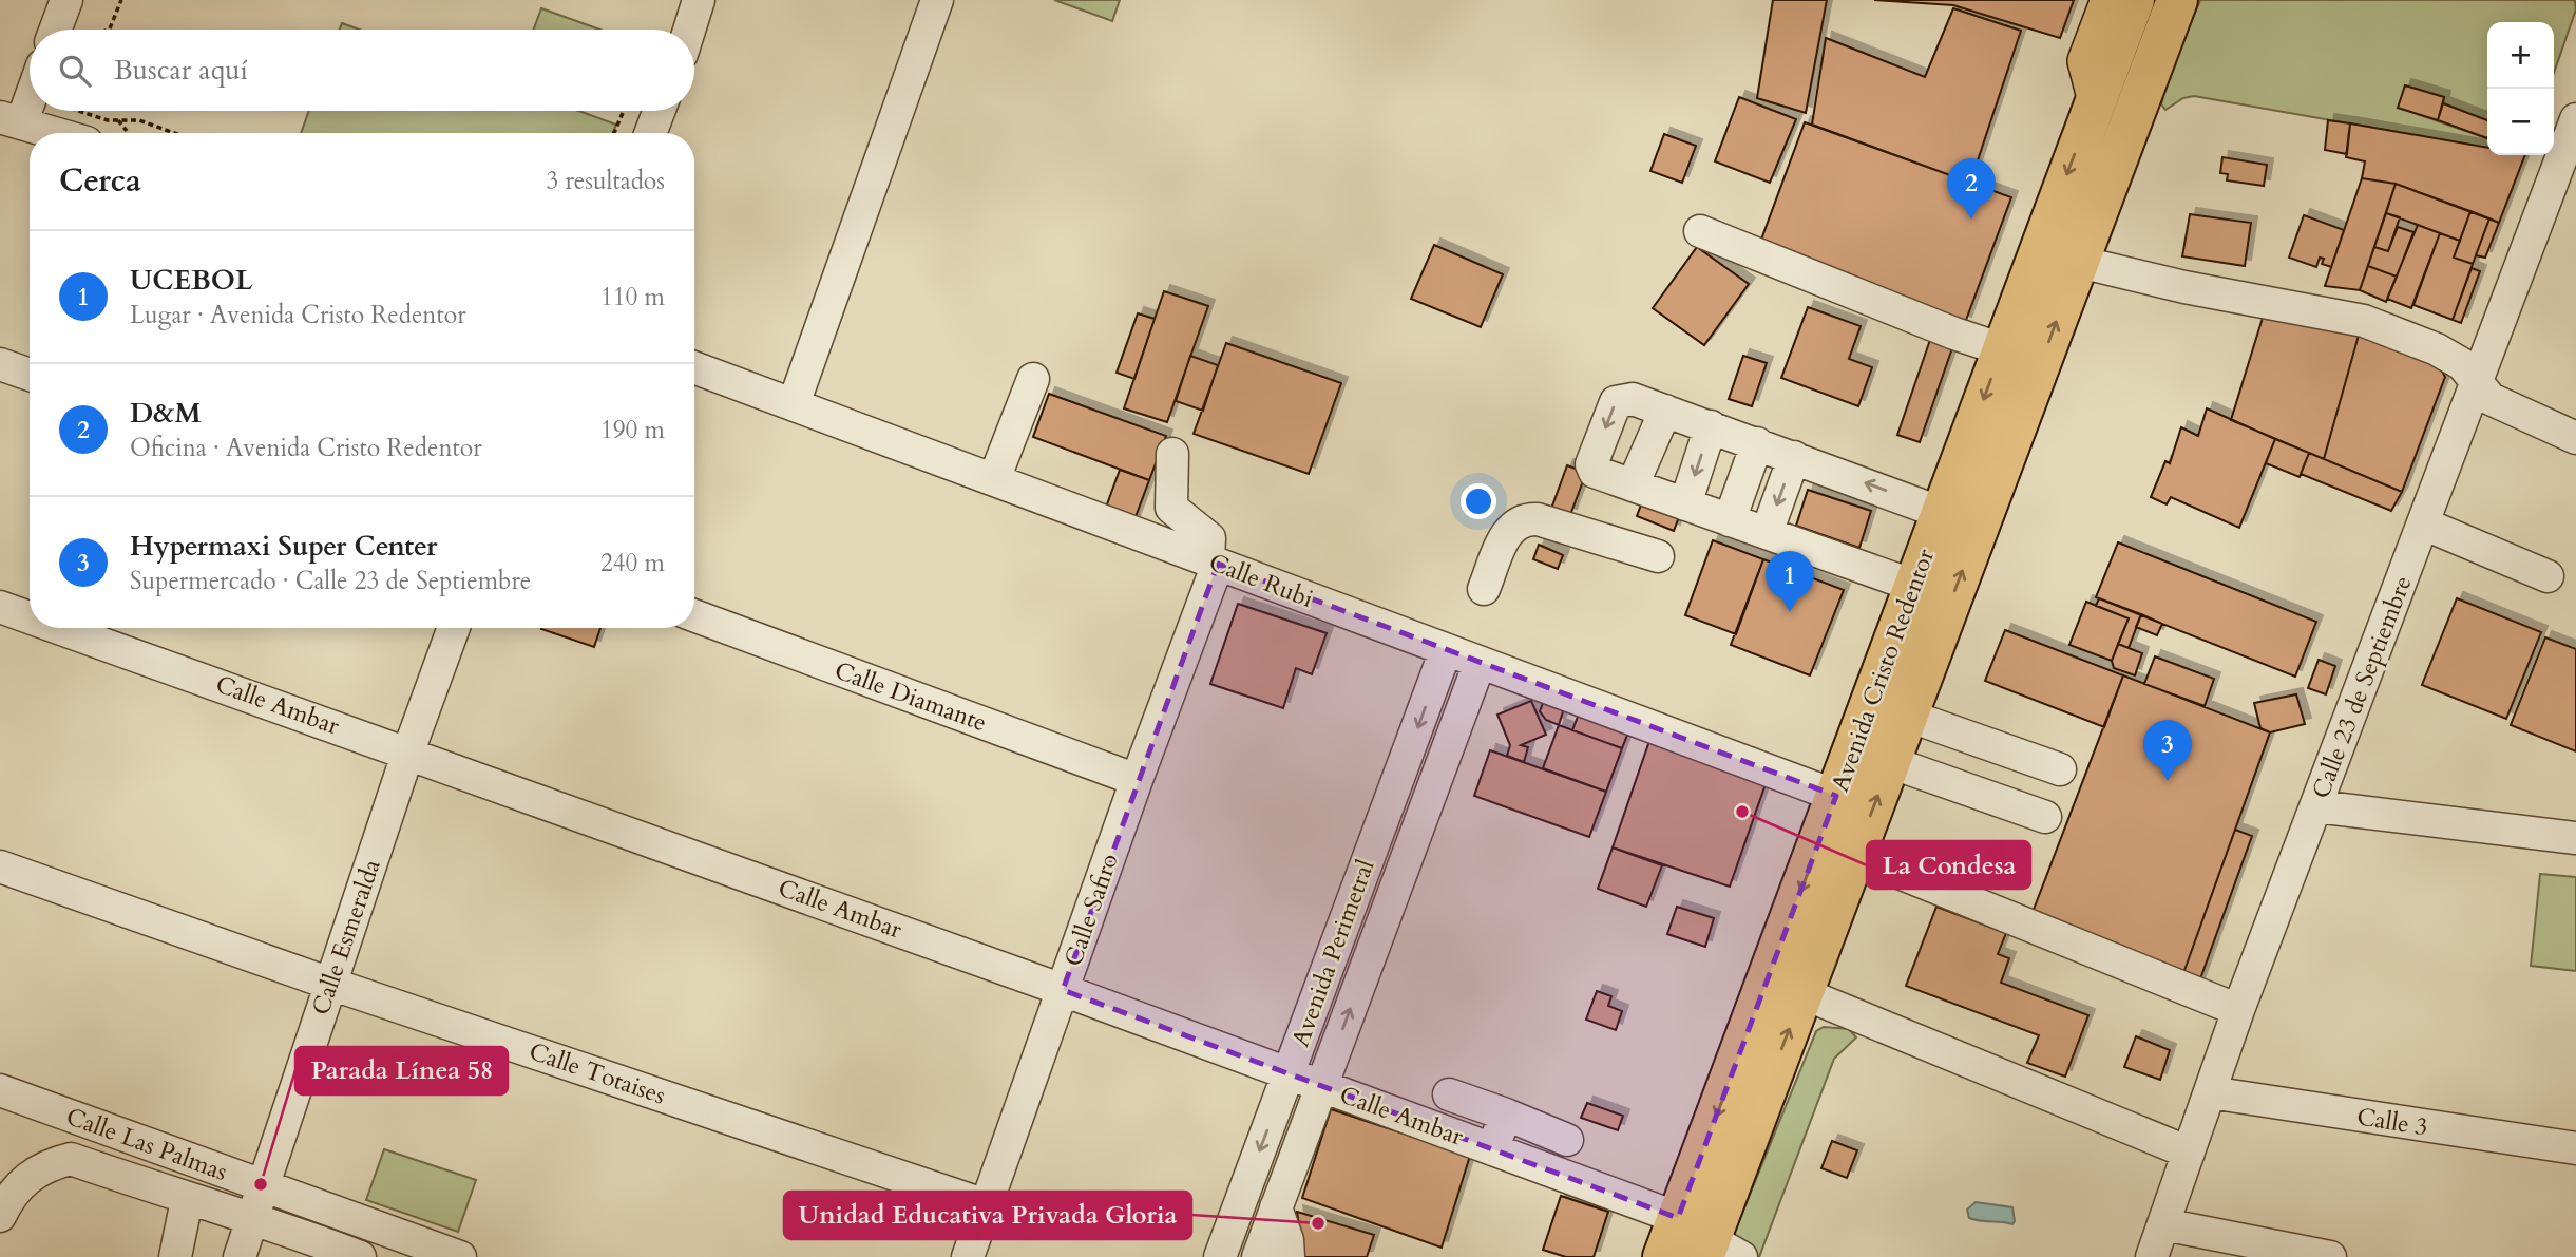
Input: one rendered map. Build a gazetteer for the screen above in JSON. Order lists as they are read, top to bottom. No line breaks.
{"streets":{"highway":["Avenida Cristo Redentor"],"street":["Calle Rubi","Calle 23 de Septiembre","Calle Diamante","Calle Ambar","Calle Safiro","Calle Esmeralda","Avenida Perimetral","Calle Totaises","Calle 3","Calle Las Palmas"]},"crossings":[["Calle Rubi","Avenida Cristo Redentor"],["Calle Rubi","Calle Safiro"],["Calle Rubi","Avenida Perimetral"],["Avenida Cristo Redentor","Calle Ambar"],["Calle 23 de Septiembre","Calle 3"],["Calle Diamante","Calle Safiro"],["Calle Ambar","Calle Safiro"],["Calle Ambar","Calle Esmeralda"],["Calle Ambar","Avenida Perimetral"],["Calle Safiro","Calle Totaises"],["Calle Esmeralda","Calle Totaises"],["Calle Esmeralda","Calle Las Palmas"]],"places":["La Condesa","Parada Línea 58","Unidad Educativa Privada Gloria"],"page":{"map_buttons":["+","−"],"search":"Buscar aquí","heading":["Cerca","3 resultados"],"pins":["2","1","3"],"list":[{"mark":"1","name":"UCEBOL","note":"Lugar · Avenida Cristo Redentor","value":"110 m"},{"mark":"2","name":"D&M","note":"Oficina · Avenida Cristo Redentor","value":"190 m"},{"mark":"3","name":"Hypermaxi Super Center","note":"Supermercado · Calle 23 de Septiembre","value":"240 m"}]}}
